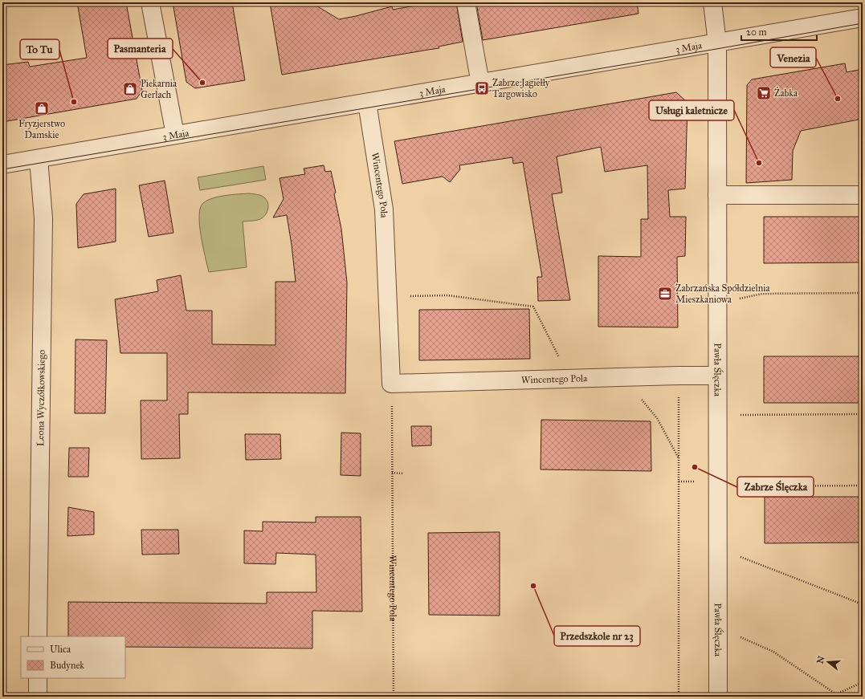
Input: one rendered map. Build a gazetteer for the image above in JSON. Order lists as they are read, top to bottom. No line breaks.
{"streets":{"street":["3 Maja","Wincentego Pola","Pawła Ślęczka","Leona Wyczółkowskiego"]},"crossings":[["3 Maja","Wincentego Pola"],["3 Maja","Pawła Ślęczka"],["3 Maja","Leona Wyczółkowskiego"],["Wincentego Pola","Pawła Ślęczka"]],"places":{"other":["Pasmanteria","Venezia","To Tu","Usługi kaletnicze","Zabrze Ślęczka","Przedszkole nr 23"],"bus stop":["Zabrze Jagiełły Targowisko"],"shop":["Piekarnia Gerlach","Fryzjerstwo Damskie"],"supermarket":["Żabka"],"office":["Zabrzańska Spółdzielnia Mieszkaniowa"]},"legend":["Ulica","Budynek"],"scale_bar":"20 m","north":"left"}
